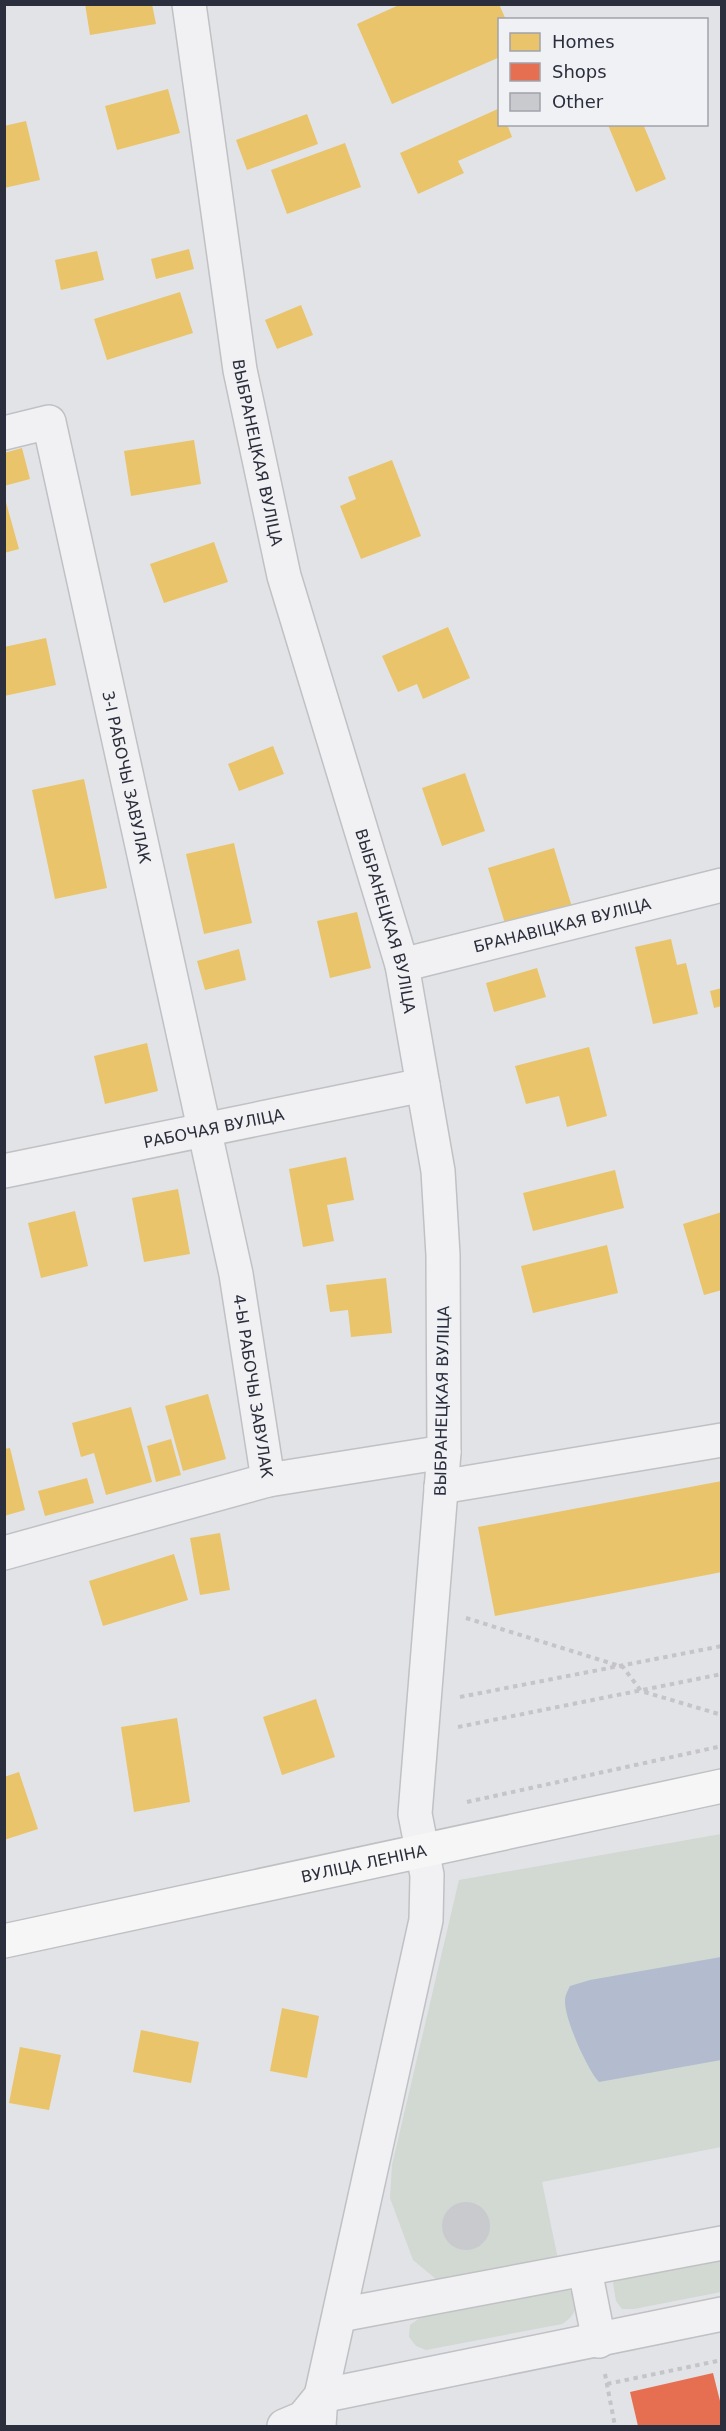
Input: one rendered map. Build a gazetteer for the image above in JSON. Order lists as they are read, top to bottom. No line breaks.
{"streets":{"main road":["ВУЛІЦА ЛЕНІНА"],"street":["ВЫБРАНЕЦКАЯ ВУЛІЦА","3-І РАБОЧЫ ЗАВУЛАК","БРАНАВІЦКАЯ ВУЛІЦА","РАБОЧАЯ ВУЛІЦА","4-Ы РАБОЧЫ ЗАВУЛАК"]},"crossings":[["ВЫБРАНЕЦКАЯ ВУЛІЦА","БРАНАВІЦКАЯ ВУЛІЦА"],["ВЫБРАНЕЦКАЯ ВУЛІЦА","РАБОЧАЯ ВУЛІЦА"],["ВЫБРАНЕЦКАЯ ВУЛІЦА","ВУЛІЦА ЛЕНІНА"],["3-І РАБОЧЫ ЗАВУЛАК","РАБОЧАЯ ВУЛІЦА"],["3-І РАБОЧЫ ЗАВУЛАК","4-Ы РАБОЧЫ ЗАВУЛАК"],["РАБОЧАЯ ВУЛІЦА","4-Ы РАБОЧЫ ЗАВУЛАК"]],"legend":["Homes","Shops","Other"]}
